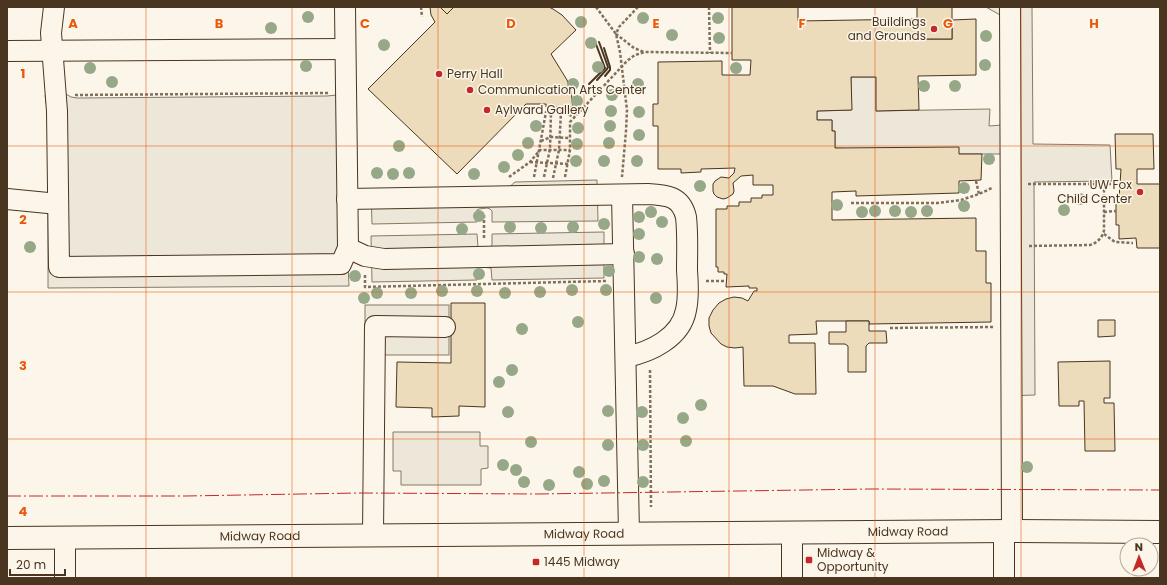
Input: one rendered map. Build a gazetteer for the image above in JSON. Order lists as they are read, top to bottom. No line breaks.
{"streets":{"main road":["Midway Road"]},"places":{"other":["Buildings and Grounds","Perry Hall","Communication Arts Center","Aylward Gallery","UW Fox Child Center"],"transit":["Midway & Opportunity","1445 Midway"]},"scale_bar":"20 m","north":"top","grid":{"columns":["A","B","C","D","E","F","G","H"],"rows":["1","2","3","4"]}}
